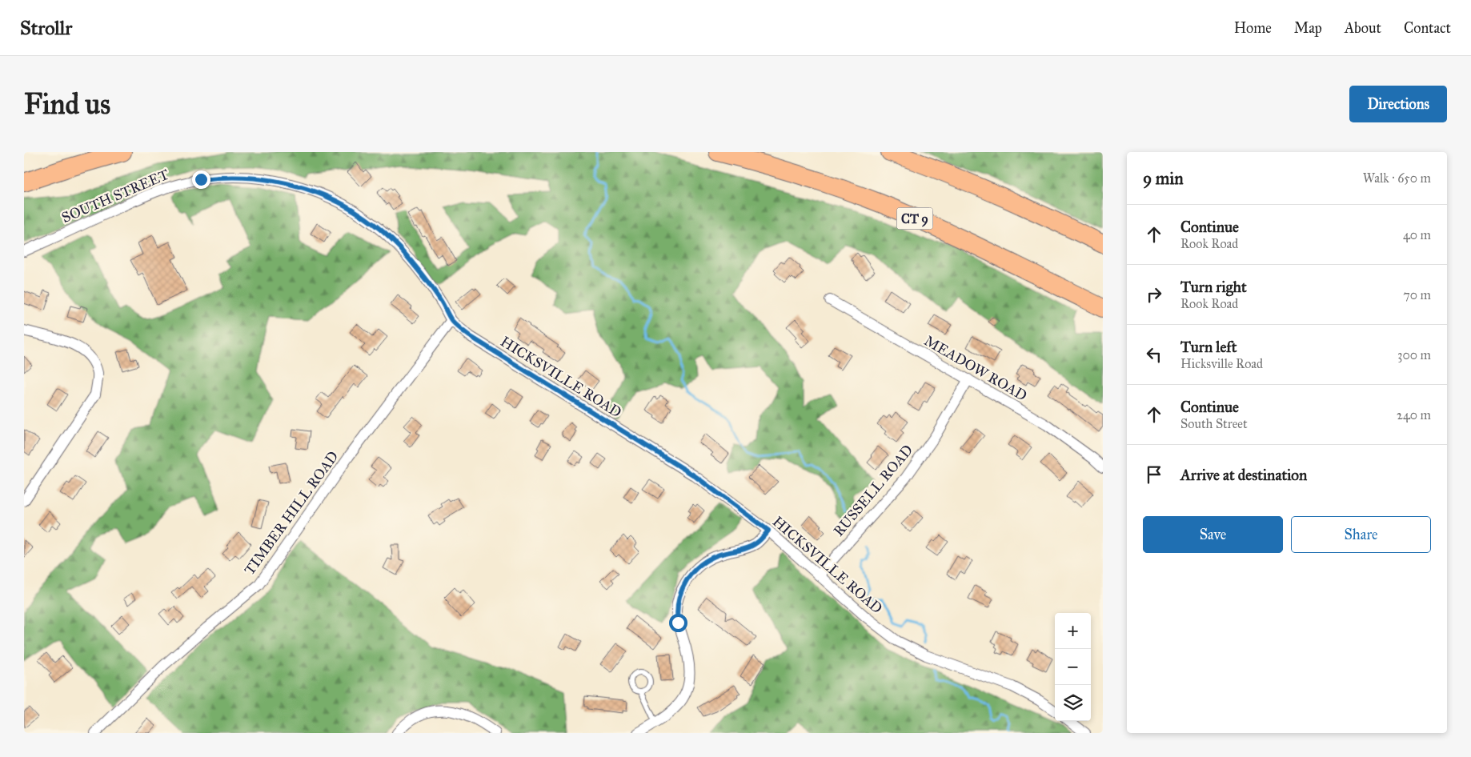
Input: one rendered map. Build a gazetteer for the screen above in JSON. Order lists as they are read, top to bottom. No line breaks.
{"streets":{"highway":["CT 9"],"street":["SOUTH STREET","MEADOW ROAD","HICKSVILLE ROAD","RUSSELL ROAD","TIMBER HILL ROAD"]},"crossings":[["SOUTH STREET","HICKSVILLE ROAD"],["SOUTH STREET","TIMBER HILL ROAD"],["MEADOW ROAD","RUSSELL ROAD"],["HICKSVILLE ROAD","RUSSELL ROAD"],["HICKSVILLE ROAD","TIMBER HILL ROAD"]],"page":{"header":"Strollr","nav":["Home","Map","About","Contact"],"buttons":["Directions",["Save","Share"]],"title":"Find us","heading":["9 min","Walk · 650 m"],"list":[["Continue","Rook Road","40 m"],["Turn right","Rook Road","70 m"],["Turn left","Hicksville Road","300 m"],["Continue","South Street","240 m"],"Arrive at destination"],"map_buttons":["+","−"]}}
